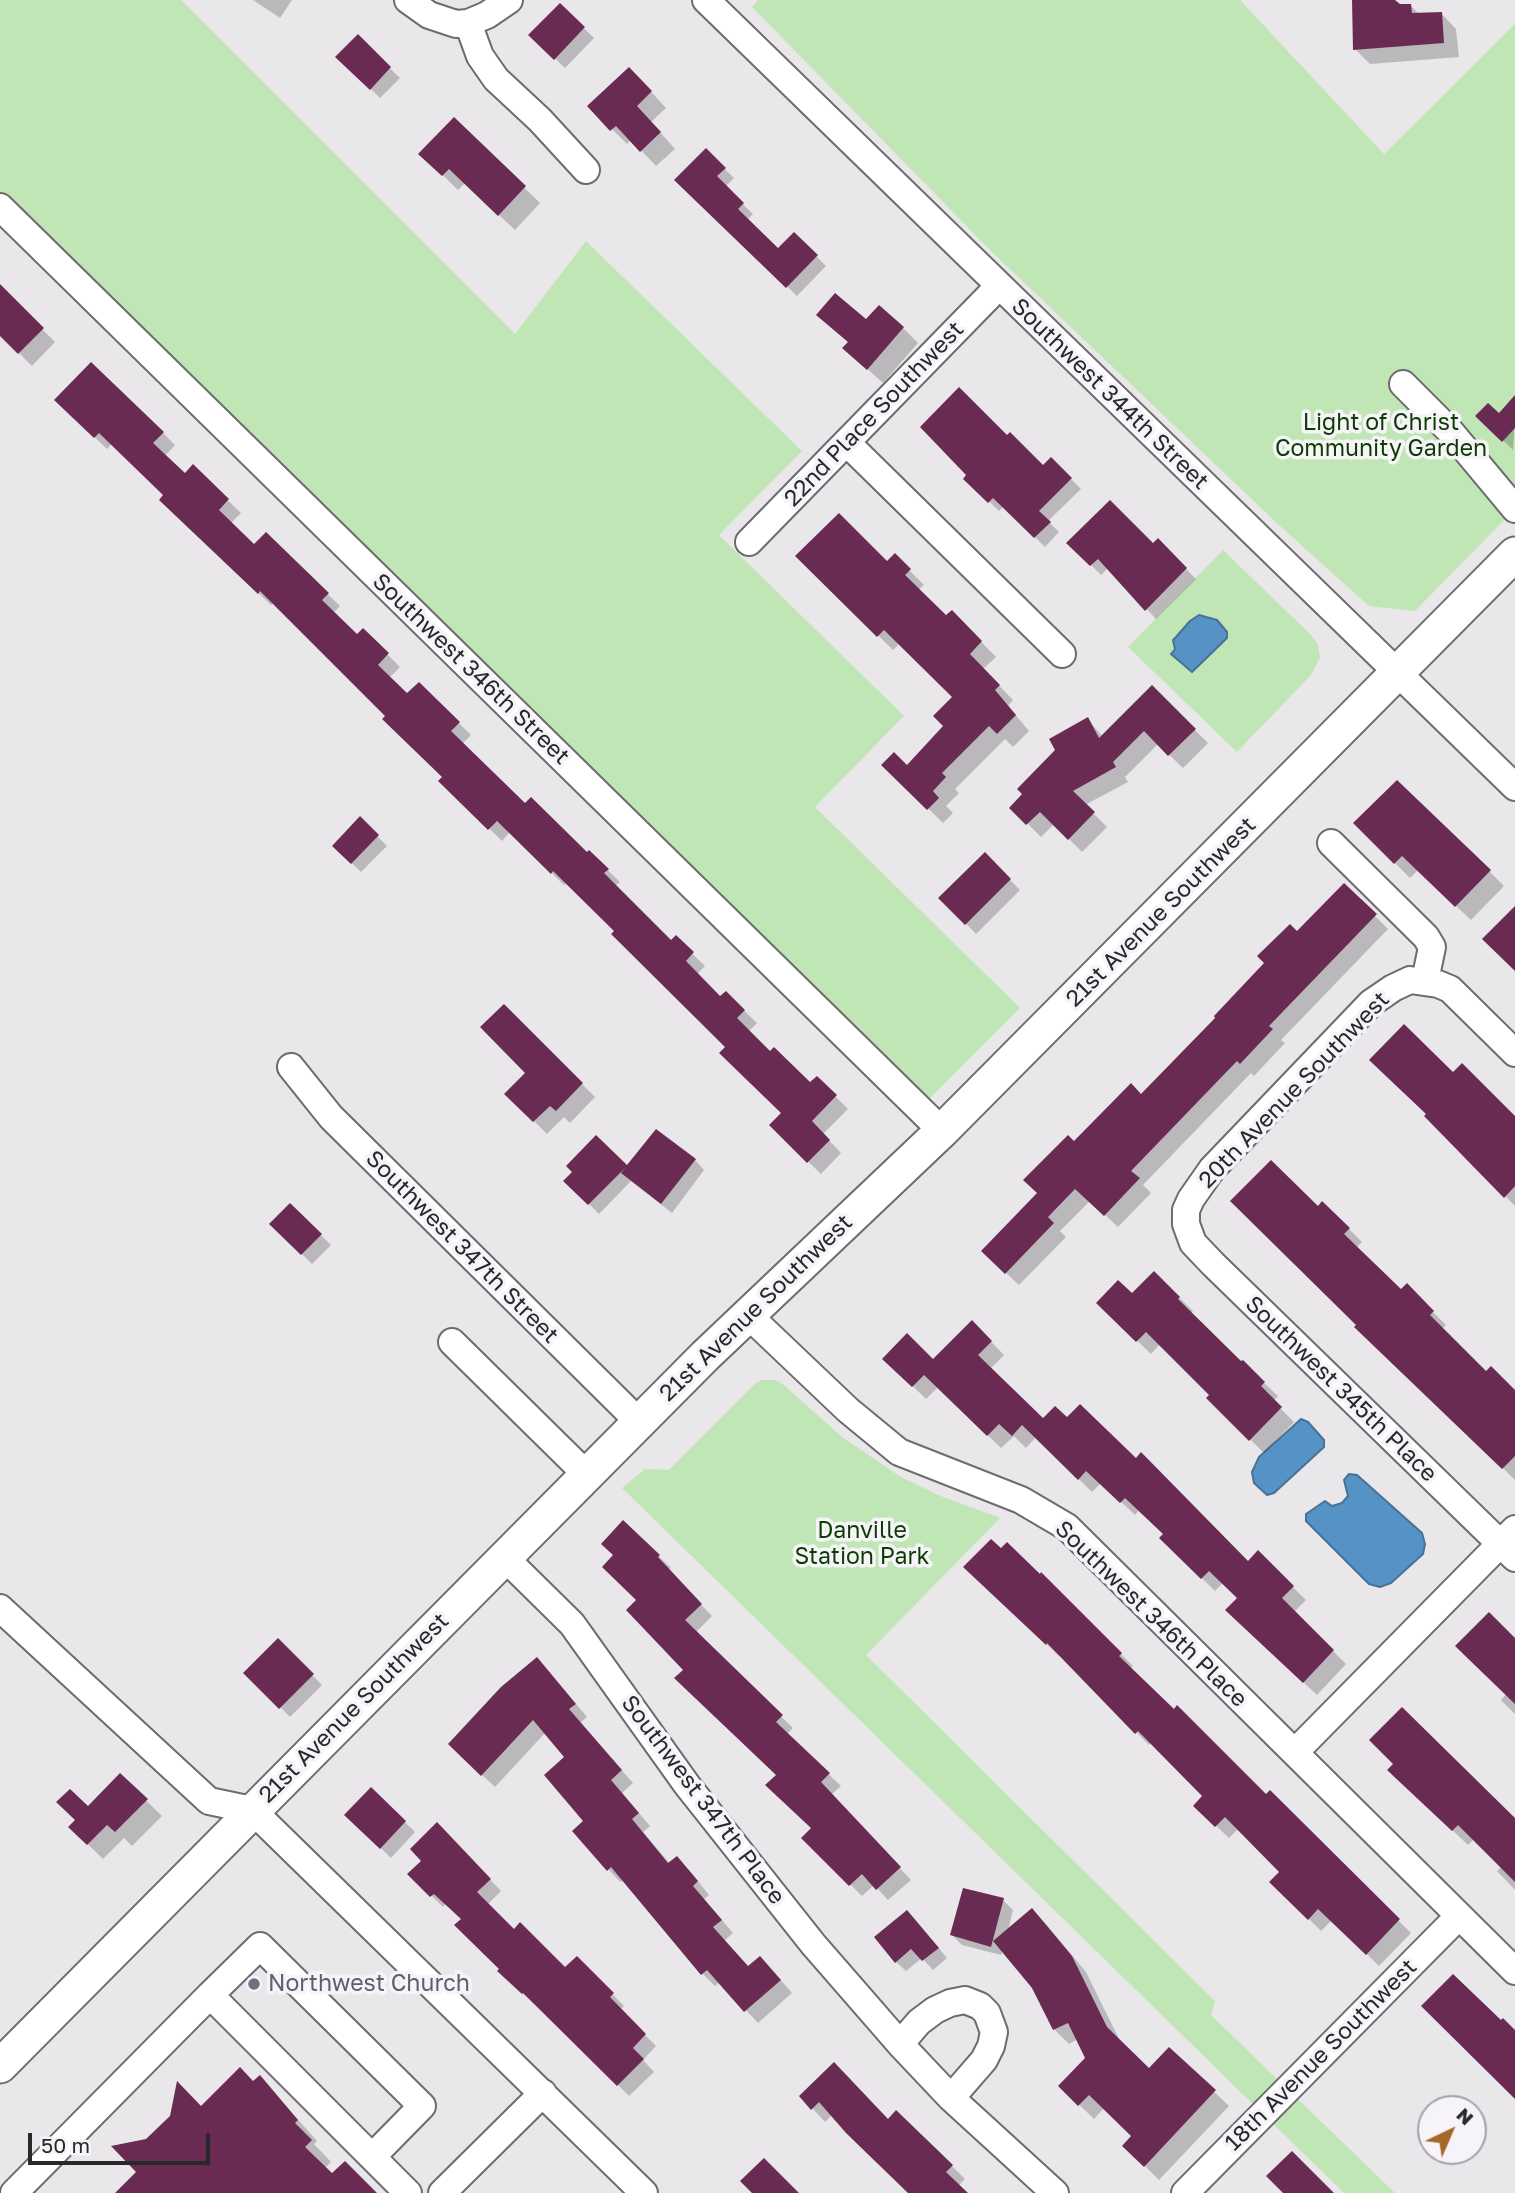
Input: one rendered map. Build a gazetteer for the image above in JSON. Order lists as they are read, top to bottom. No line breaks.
{"streets":{"main road":["21st Avenue Southwest"],"street":["Southwest 344th Street","22nd Place Southwest","Southwest 346th Street","20th Avenue Southwest","Southwest 347th Street","Southwest 345th Place","Southwest 346th Place","Southwest 347th Place","18th Avenue Southwest"]},"crossings":[["Southwest 344th Street","22nd Place Southwest"],["Southwest 344th Street","21st Avenue Southwest"],["Southwest 346th Street","21st Avenue Southwest"],["21st Avenue Southwest","Southwest 347th Street"],["21st Avenue Southwest","Southwest 346th Place"],["21st Avenue Southwest","Southwest 347th Place"],["20th Avenue Southwest","Southwest 345th Place"],["Southwest 346th Place","18th Avenue Southwest"]],"parks":["Light of Christ Community Garden","Danville Station Park"],"places":["Northwest Church"],"scale_bar":"50 m","north":"top right"}
